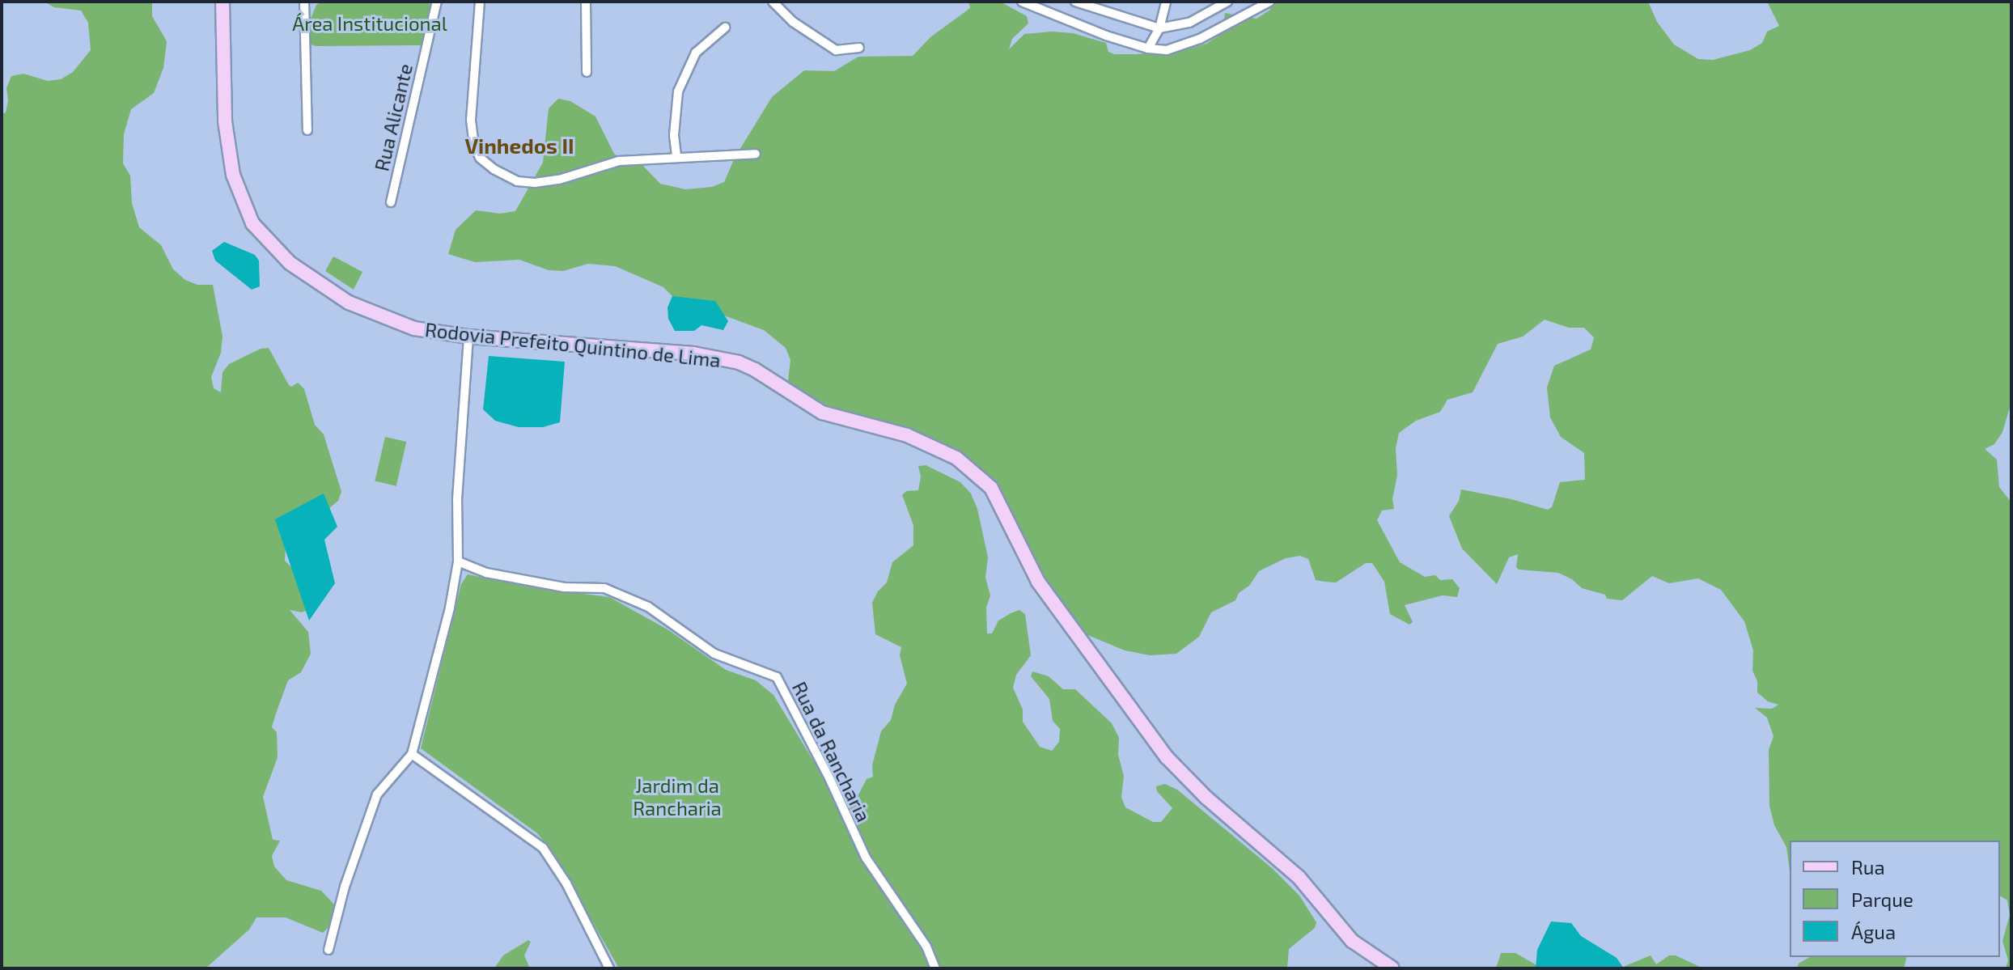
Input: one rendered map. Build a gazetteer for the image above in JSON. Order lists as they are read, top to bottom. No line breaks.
{"streets":{"main road":["Rodovia Prefeito Quintino de Lima"],"street":["Rua Alicante","Rua da Rancharia"]},"districts":["Vinhedos II"],"parks":["Área Institucional","Jardim da Rancharia"],"legend":["Rua","Parque","Água"]}
